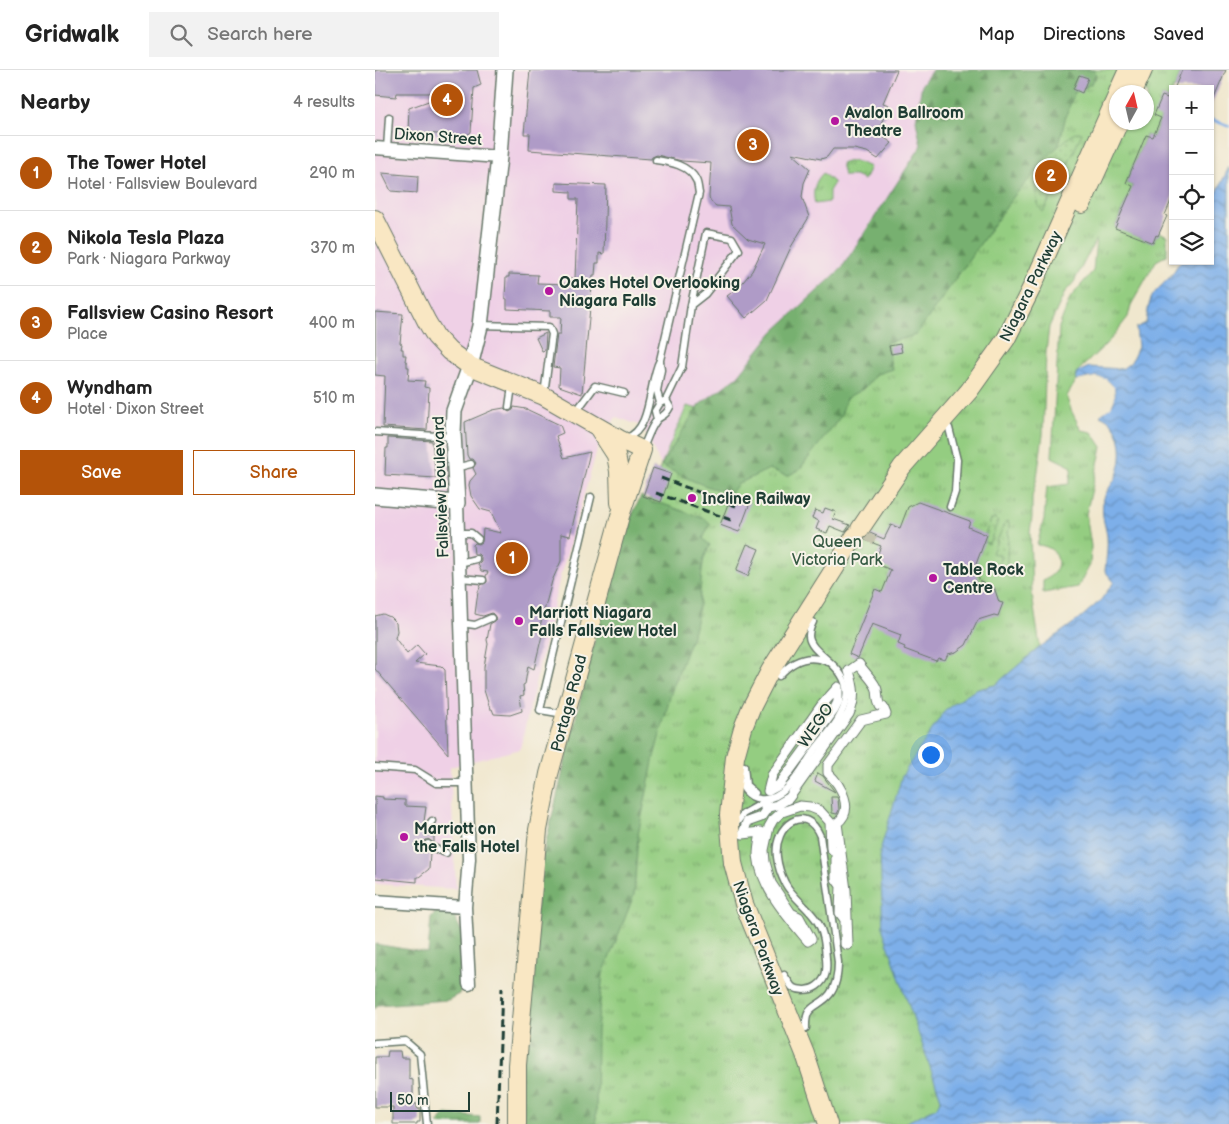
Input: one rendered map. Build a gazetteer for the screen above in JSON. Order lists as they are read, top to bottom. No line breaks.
{"streets":{"main road":["Niagara Parkway","Portage Road"],"street":["Dixon Street","Fallsview Boulevard"],"lane":["WEGO"]},"crossings":[["Dixon Street","Fallsview Boulevard"],["Niagara Parkway","WEGO"]],"parks":["Queen Victoria Park"],"places":["Avalon Ballroom Theatre","Oakes Hotel Overlooking Niagara Falls","Incline Railway","Table Rock Centre","Marriott Niagara Falls Fallsview Hotel","Marriott on the Falls Hotel"],"scale_bar":"50 m","north":"top","page":{"header":"Gridwalk","search":"Search here","nav":["Map","Directions","Saved"],"heading":["Nearby","4 results"],"pins":["4","3","2","1"],"map_buttons":["+","−"],"list":[{"mark":"1","name":"The Tower Hotel","note":"Hotel · Fallsview Boulevard","value":"290 m"},{"mark":"2","name":"Nikola Tesla Plaza","note":"Park · Niagara Parkway","value":"370 m"},{"mark":"3","name":"Fallsview Casino Resort","note":"Place","value":"400 m"},{"mark":"4","name":"Wyndham","note":"Hotel · Dixon Street","value":"510 m"}],"buttons":["Save","Share"],"scale":"50 m"}}
